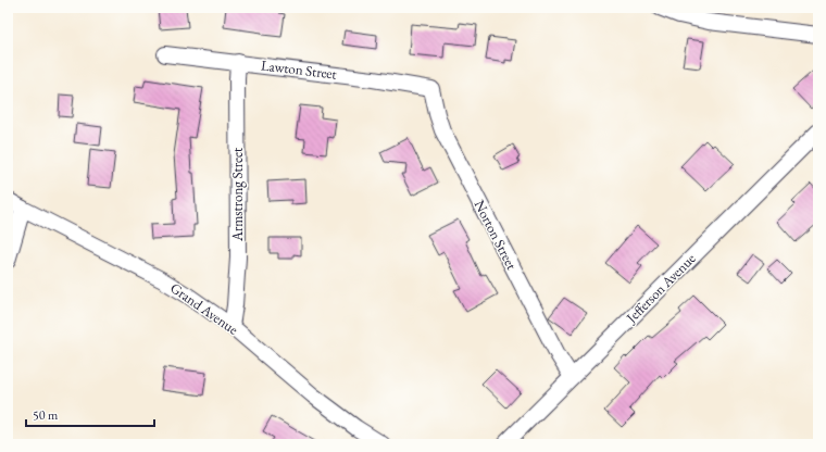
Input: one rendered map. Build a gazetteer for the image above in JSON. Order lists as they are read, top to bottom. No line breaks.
{"streets":{"street":["Lawton Street","Armstrong Street","Norton Street","Jefferson Avenue","Grand Avenue"]},"crossings":[["Lawton Street","Armstrong Street"],["Lawton Street","Norton Street"],["Armstrong Street","Grand Avenue"],["Norton Street","Jefferson Avenue"]],"scale_bar":"50 m"}
